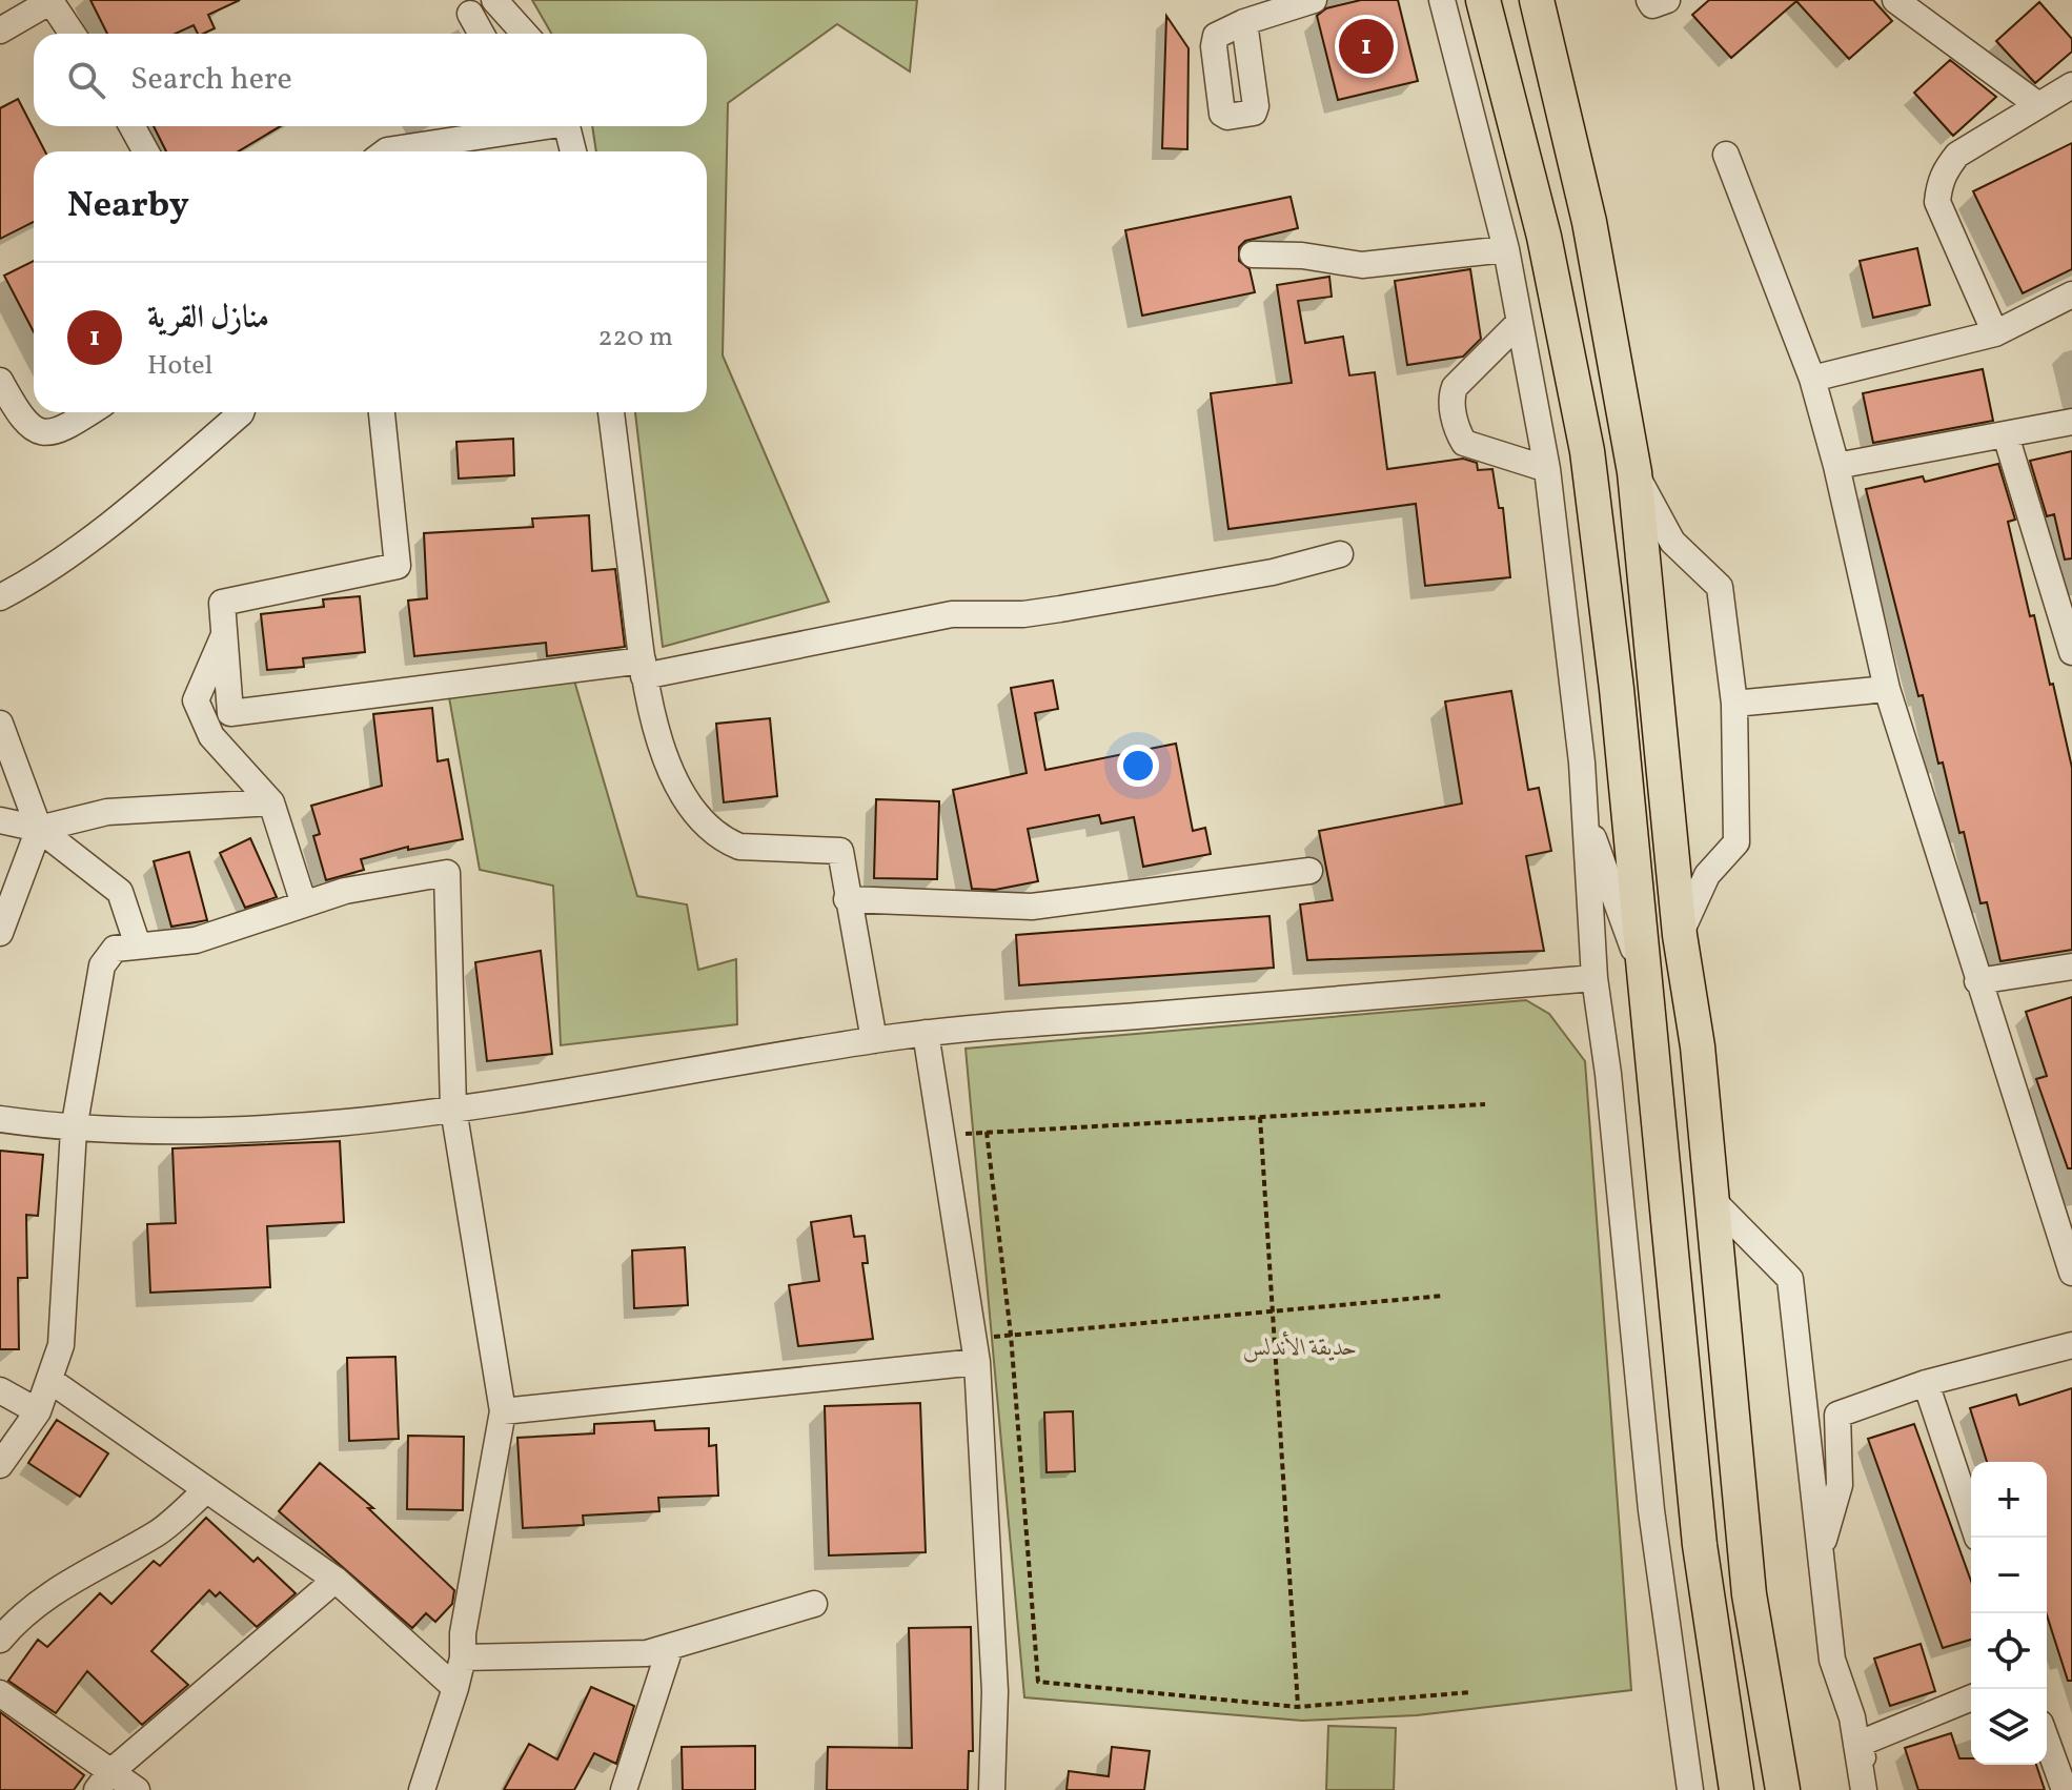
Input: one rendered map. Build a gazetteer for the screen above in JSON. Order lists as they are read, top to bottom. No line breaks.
{"parks":["حديقة الأندلس"],"page":{"pins":"1","search":"Search here","heading":"Nearby","list":[{"mark":"1","name":"منازل القرية","note":"Hotel","value":"220 m"}],"map_buttons":["+","−"]}}
